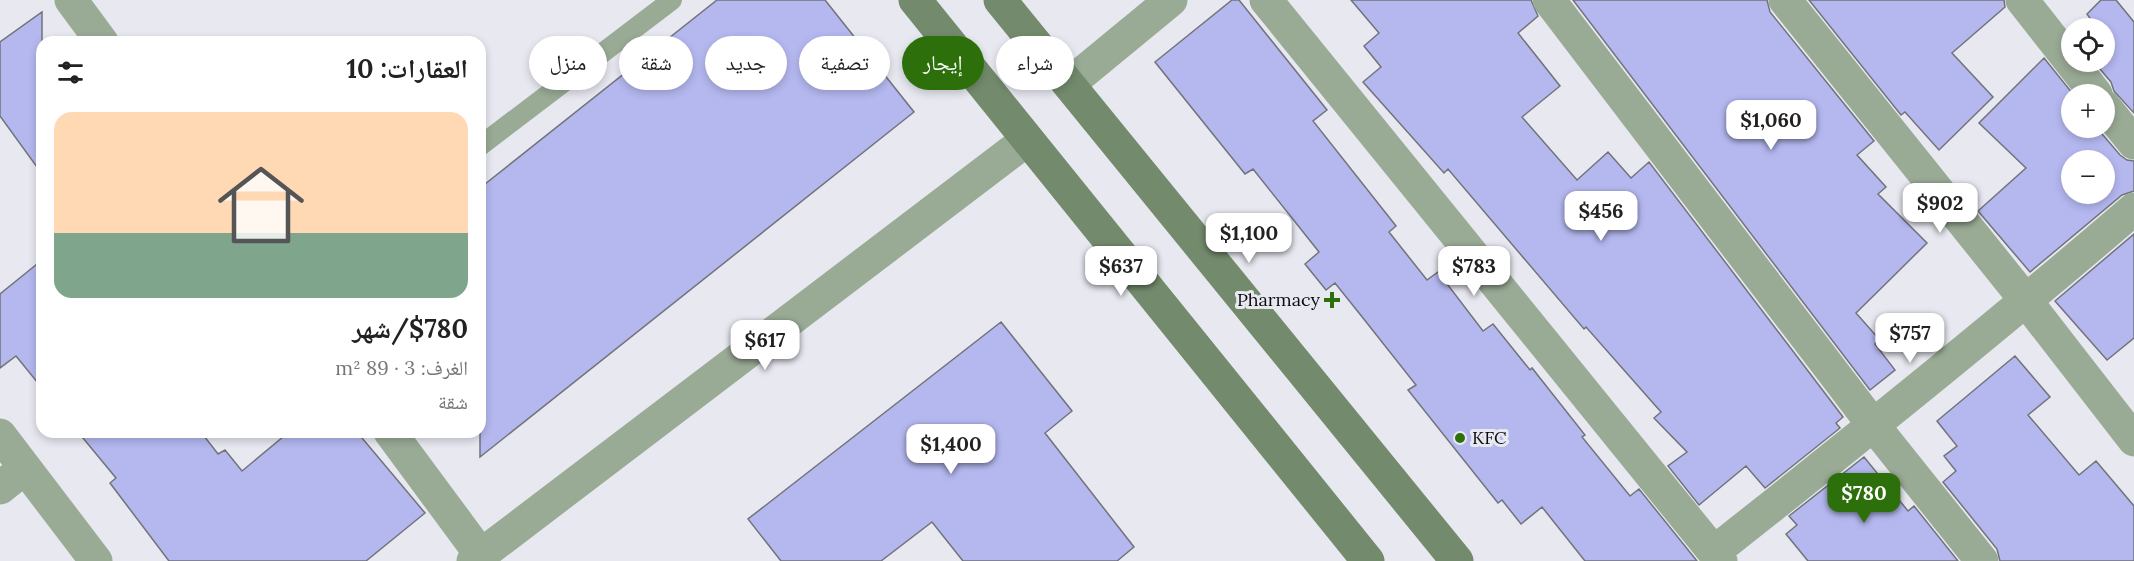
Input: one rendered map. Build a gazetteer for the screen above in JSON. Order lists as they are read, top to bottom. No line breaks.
{"places":{"health":["Pharmacy"],"other":["KFC"]},"page":{"map_buttons":["+","−"],"chip":["شراء","إيجار","تصفية","جديد","شقة","منزل"],"heading":"العقارات: 10","price":["$1,060","$902","$456","$1,100","$637","$783","$757","$617","$1,400","$780"],"list":[{"name":"$780/شهر","note":"الغرف: 3 · 89 m² · شقة"}]}}
